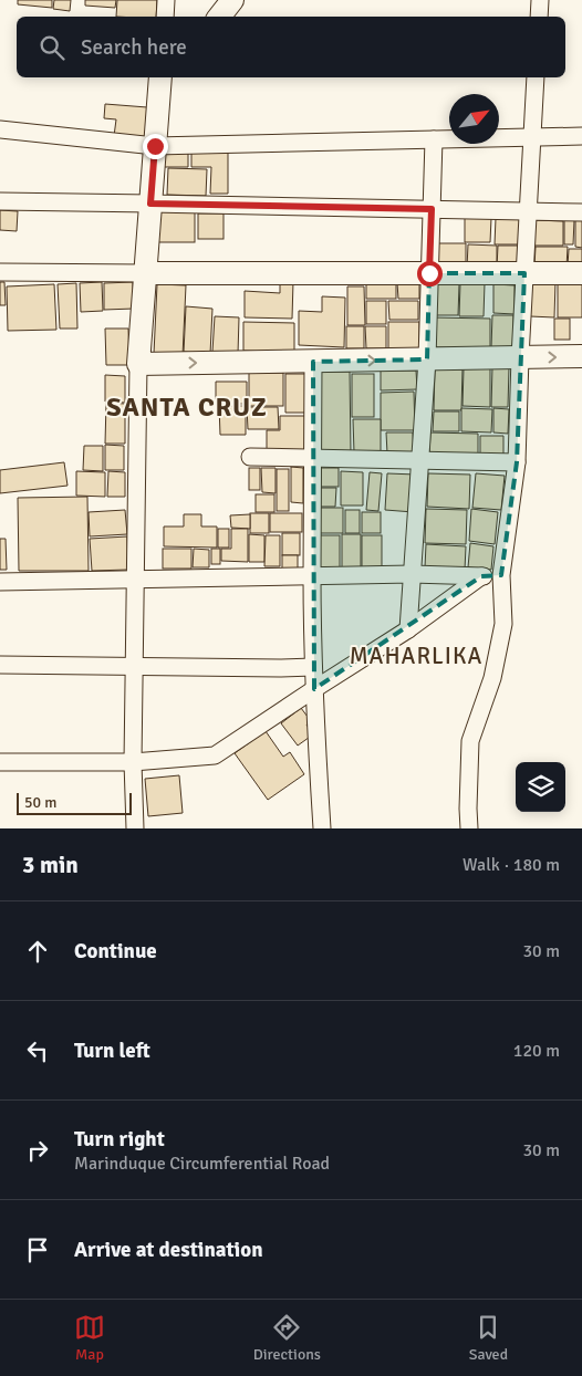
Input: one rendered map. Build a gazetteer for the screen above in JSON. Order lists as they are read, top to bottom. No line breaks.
{"districts":["SANTA CRUZ","MAHARLIKA"],"scale_bar":"50 m","north":"top right","page":{"search":"Search here","scale":"50 m","heading":["3 min","Walk · 180 m"],"list":[["Continue","30 m"],["Turn left","120 m"],["Turn right","Marinduque Circumferential Road","30 m"],"Arrive at destination"],"nav":["Map","Directions","Saved"]}}
